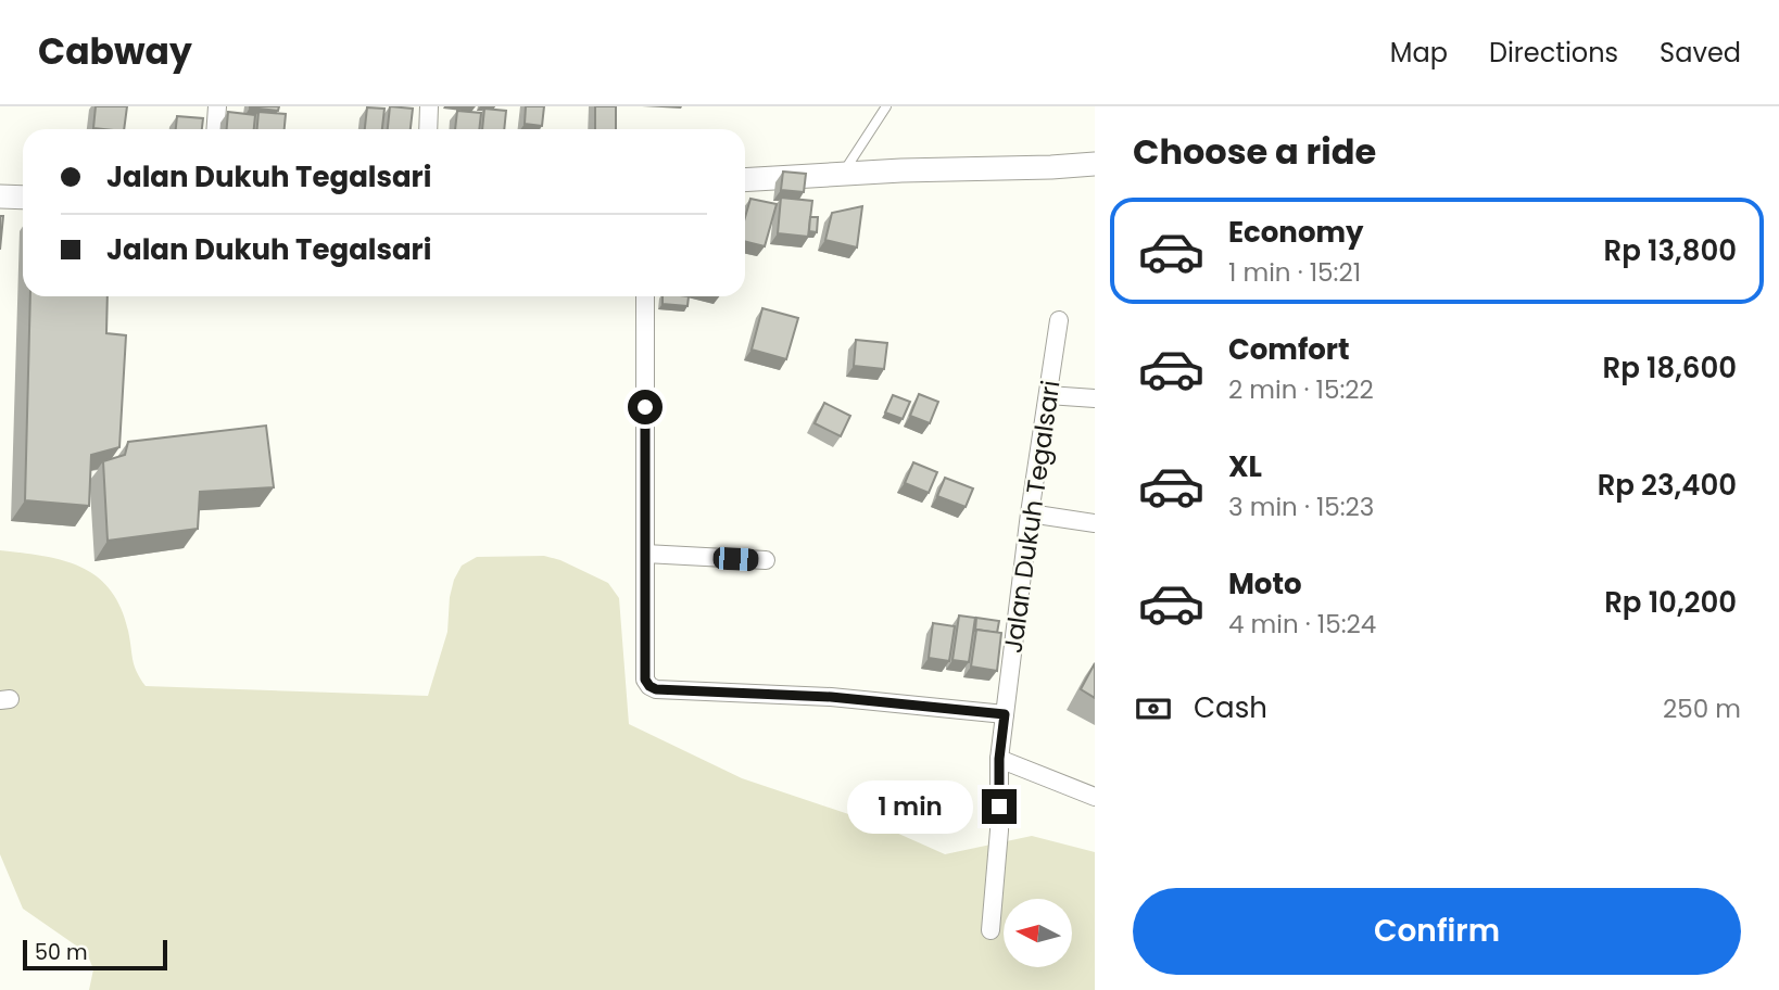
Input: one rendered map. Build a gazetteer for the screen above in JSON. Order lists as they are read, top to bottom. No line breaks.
{"streets":{"street":["Jalan Dukuh Tegalsari"]},"scale_bar":"50 m","north":"left","page":{"header":"Cabway","nav":["Map","Directions","Saved"],"heading":"Choose a ride","banner":["Jalan Dukuh Tegalsari","Jalan Dukuh Tegalsari"],"list":[{"name":"Economy","note":"1 min · 15:21","value":"Rp 13,800"},{"name":"Comfort","note":"2 min · 15:22","value":"Rp 18,600"},{"name":"XL","note":"3 min · 15:23","value":"Rp 23,400"},{"name":"Moto","note":"4 min · 15:24","value":"Rp 10,200"}],"pay":["Cash","250 m"],"bubble":"1 min","buttons":"Confirm","scale":"50 m"}}
